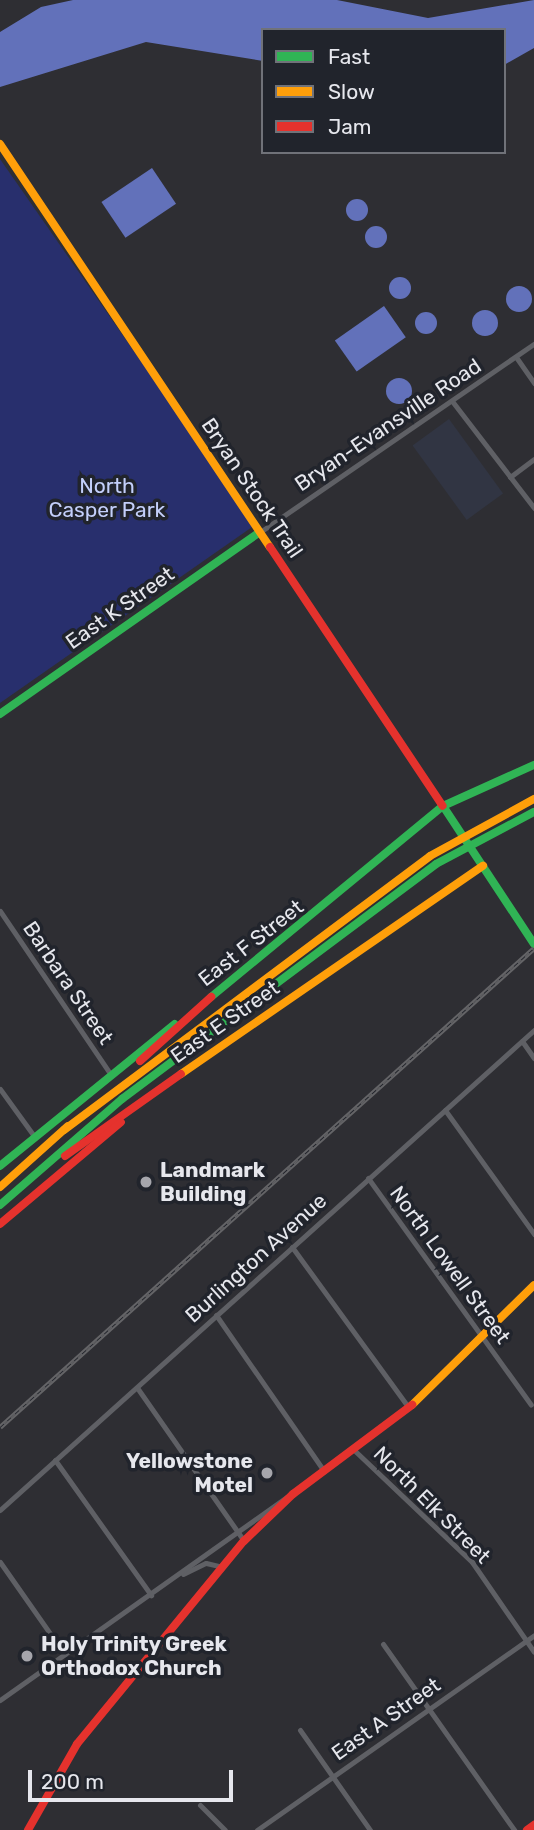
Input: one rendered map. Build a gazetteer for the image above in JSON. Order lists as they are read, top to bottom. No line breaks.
{"streets":{"main road":["Bryan Stock Trail","East K Street","East F Street","East E Street"],"street":["Bryan-Evansville Road","Barbara Street","Burlington Avenue","North Lowell Street","North Elk Street","East A Street"]},"crossings":[["Bryan-Evansville Road","Bryan Stock Trail"],["Bryan-Evansville Road","East K Street"],["Bryan Stock Trail","East K Street"],["Bryan Stock Trail","East F Street"],["Bryan Stock Trail","East E Street"],["East F Street","Barbara Street"],["Burlington Avenue","North Lowell Street"],["North Elk Street","East A Street"]],"parks":["North Casper Park"],"places":["Landmark Building","Yellowstone Motel","Holy Trinity Greek Orthodox Church"],"legend":["Fast","Slow","Jam"],"scale_bar":"200 m"}
